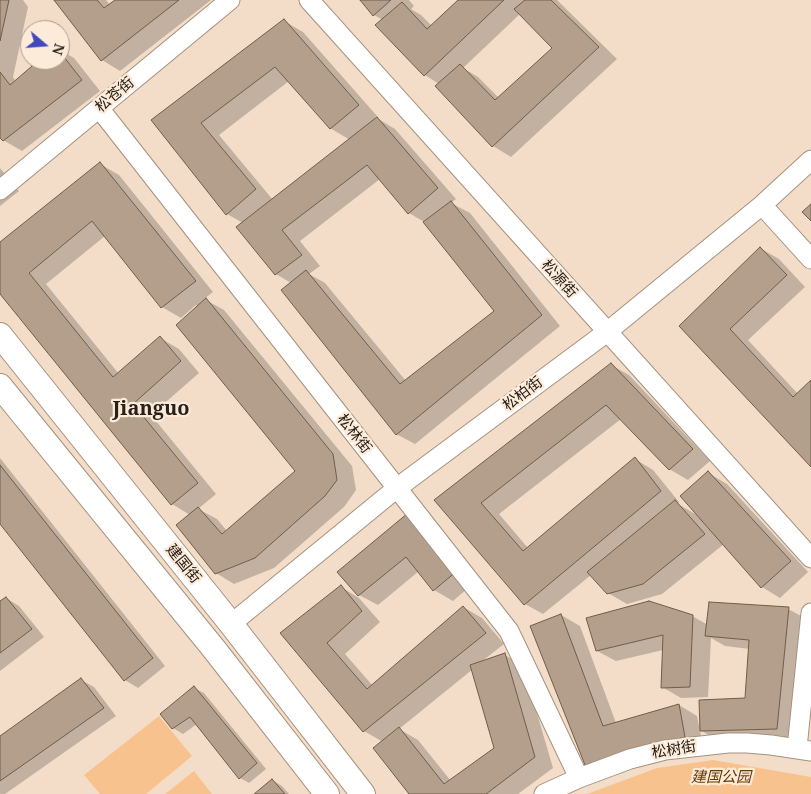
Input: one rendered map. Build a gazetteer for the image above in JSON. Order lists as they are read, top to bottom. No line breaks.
{"streets":{"main road":["建国街"],"street":["松苍街","松源街","松柏街","松林街","松树街"]},"crossings":[["松苍街","松林街"],["松源街","松柏街"],["松柏街","松林街"],["松柏街","建国街"],["松林街","松树街"]],"districts":["Jianguo"],"parks":["建国公园"],"north":"right"}
